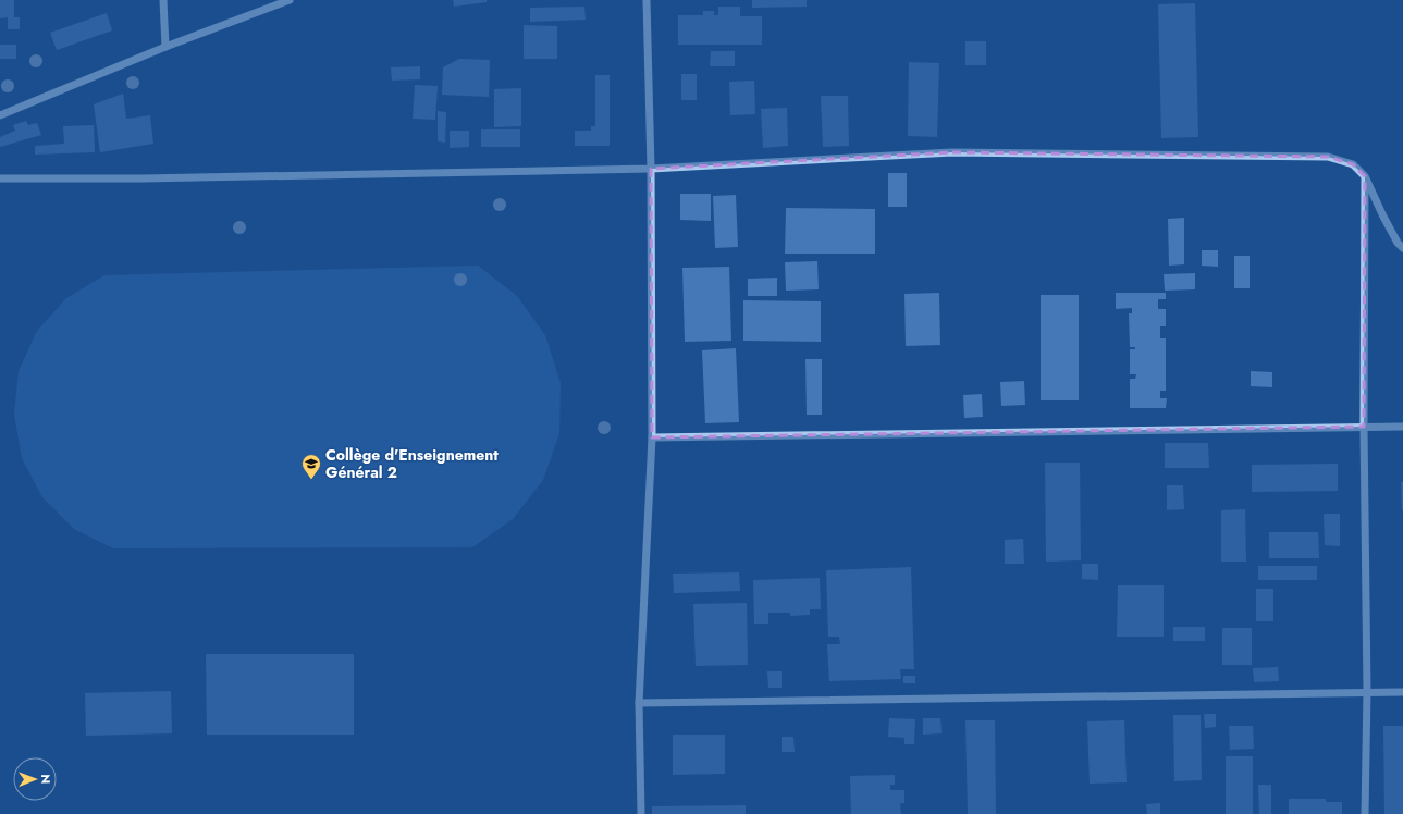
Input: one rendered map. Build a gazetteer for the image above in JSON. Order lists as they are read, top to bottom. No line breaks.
{"places":{"school or university":["Collège d'Enseignement Général 2"]},"north":"right"}
